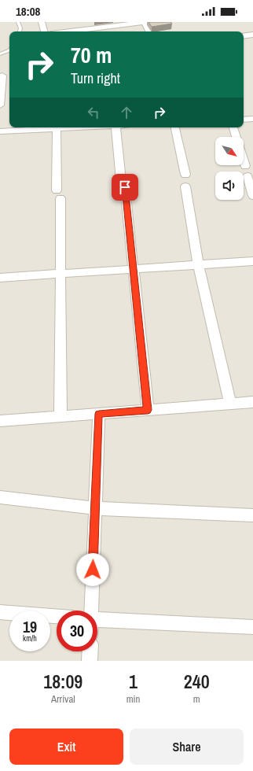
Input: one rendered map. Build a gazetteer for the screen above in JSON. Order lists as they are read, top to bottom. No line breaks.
{"north":"bottom right","page":{"status":"18:08","turn":["70 m","Turn right"],"speed":"19 km/h","limit":"30","eta":["18:09","Arrival","1","min","240","m"],"buttons":["Exit","Share"]}}
